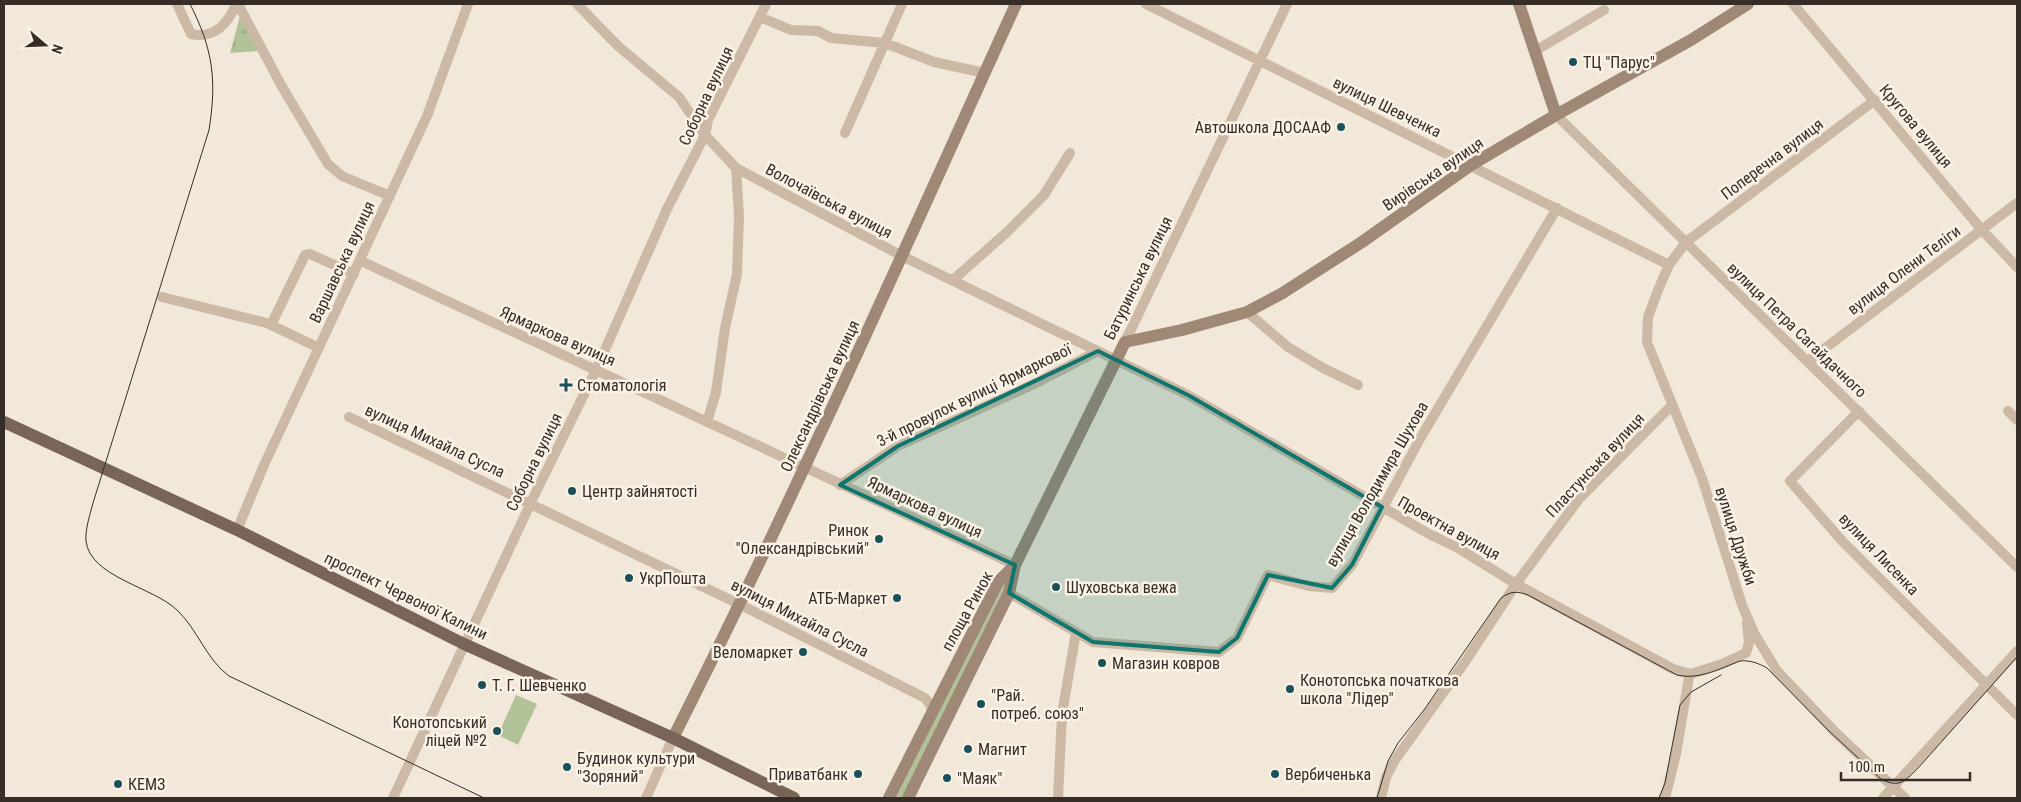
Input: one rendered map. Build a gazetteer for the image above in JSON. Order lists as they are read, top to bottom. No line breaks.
{"streets":{"main road":["Вирівська вулиця","Батуринська вулиця","Олександрівська вулиця","проспект Червоної Калини","площа Ринок"],"street":["Соборна вулиця","вулиця Шевченка","Кругова вулиця","Поперечна вулиця","Волочаївська вулиця","Варшавська вулиця","вулиця Олени Теліги","вулиця Петра Сагайдачного","Ярмаркова вулиця","3-й провулок вулиці Ярмаркової","вулиця Михайла Сусла","Пластунська вулиця","вулиця Володимира Шухова","Проектна вулиця","вулиця Дружби","вулиця Лисенка"]},"crossings":[["Соборна вулиця","Волочаївська вулиця"],["Соборна вулиця","Ярмаркова вулиця"],["Соборна вулиця","вулиця Михайла Сусла"],["Соборна вулиця","проспект Червоної Калини"],["вулиця Шевченка","Вирівська вулиця"],["вулиця Шевченка","Батуринська вулиця"],["вулиця Шевченка","вулиця Володимира Шухова"],["вулиця Шевченка","вулиця Дружби"],["Кругова вулиця","Поперечна вулиця"],["Кругова вулиця","вулиця Олени Теліги"],["Поперечна вулиця","вулиця Петра Сагайдачного"],["Поперечна вулиця","вулиця Дружби"],["Вирівська вулиця","Батуринська вулиця"],["Вирівська вулиця","вулиця Петра Сагайдачного"],["Волочаївська вулиця","Батуринська вулиця"],["Волочаївська вулиця","3-й провулок вулиці Ярмаркової"],["Волочаївська вулиця","Олександрівська вулиця"],["Волочаївська вулиця","Проектна вулиця"],["Варшавська вулиця","Ярмаркова вулиця"],["Варшавська вулиця","проспект Червоної Калини"],["вулиця Олени Теліги","вулиця Петра Сагайдачного"],["Батуринська вулиця","Ярмаркова вулиця"],["Батуринська вулиця","Проектна вулиця"],["Батуринська вулиця","площа Ринок"],["вулиця Петра Сагайдачного","вулиця Дружби"],["вулиця Петра Сагайдачного","вулиця Лисенка"],["Ярмаркова вулиця","3-й провулок вулиці Ярмаркової"],["Ярмаркова вулиця","Олександрівська вулиця"],["Ярмаркова вулиця","площа Ринок"],["Олександрівська вулиця","вулиця Михайла Сусла"],["Олександрівська вулиця","проспект Червоної Калини"],["вулиця Михайла Сусла","площа Ринок"],["Пластунська вулиця","Проектна вулиця"],["Пластунська вулиця","вулиця Дружби"],["вулиця Володимира Шухова","Проектна вулиця"],["вулиця Володимира Шухова","площа Ринок"]],"places":{"other":["ТЦ \"Парус\"","Автошкола ДОСААФ","Центр зайнятості","Ринок \"Олександрівський\"","УкрПошта","Шуховська вежа","АТБ-Маркет","Веломаркет","Магазин ковров","Т. Г. Шевченко","Конотопська початкова школа \"Лідер\"","\"Рай. потреб. союз\"","Конотопський ліцей №2","Магнит","Будинок культури \"Зоряний\"","Приватбанк","Вербиченька","\"Маяк\"","КЕМЗ"],"health":["Стоматологія"]},"scale_bar":"100 m","north":"right"}
